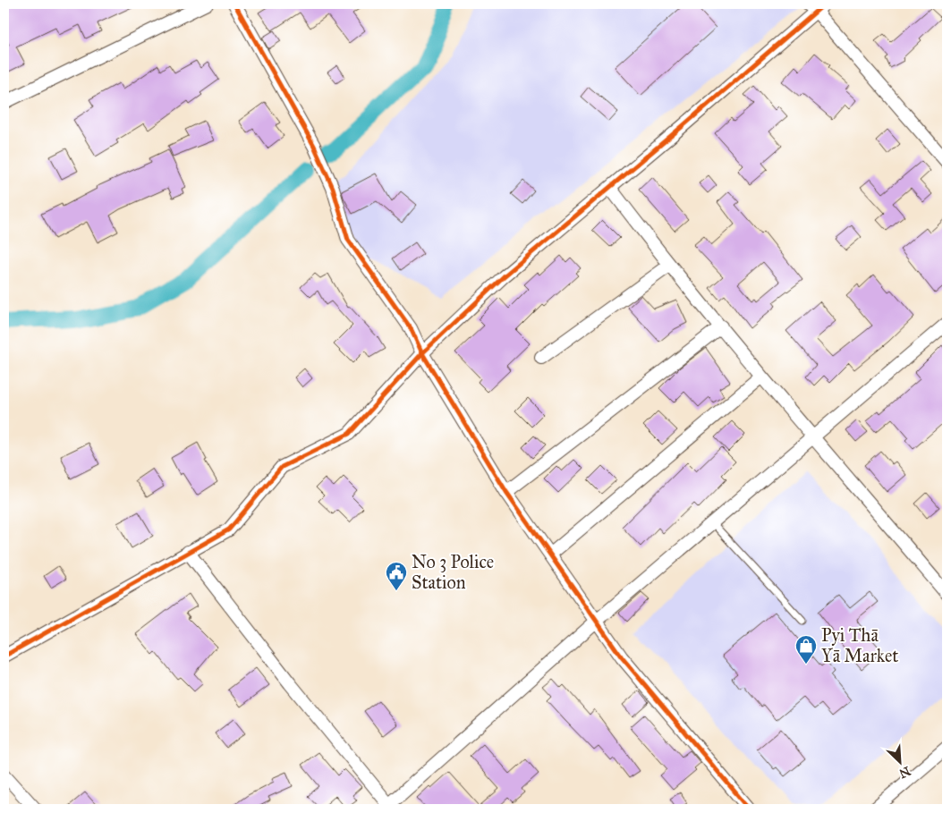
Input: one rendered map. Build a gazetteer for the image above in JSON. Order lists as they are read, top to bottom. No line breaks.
{"places":{"public building":["No 3 Police Station"],"shop":["Pyi Thā Yā Market"]},"north":"bottom right"}
